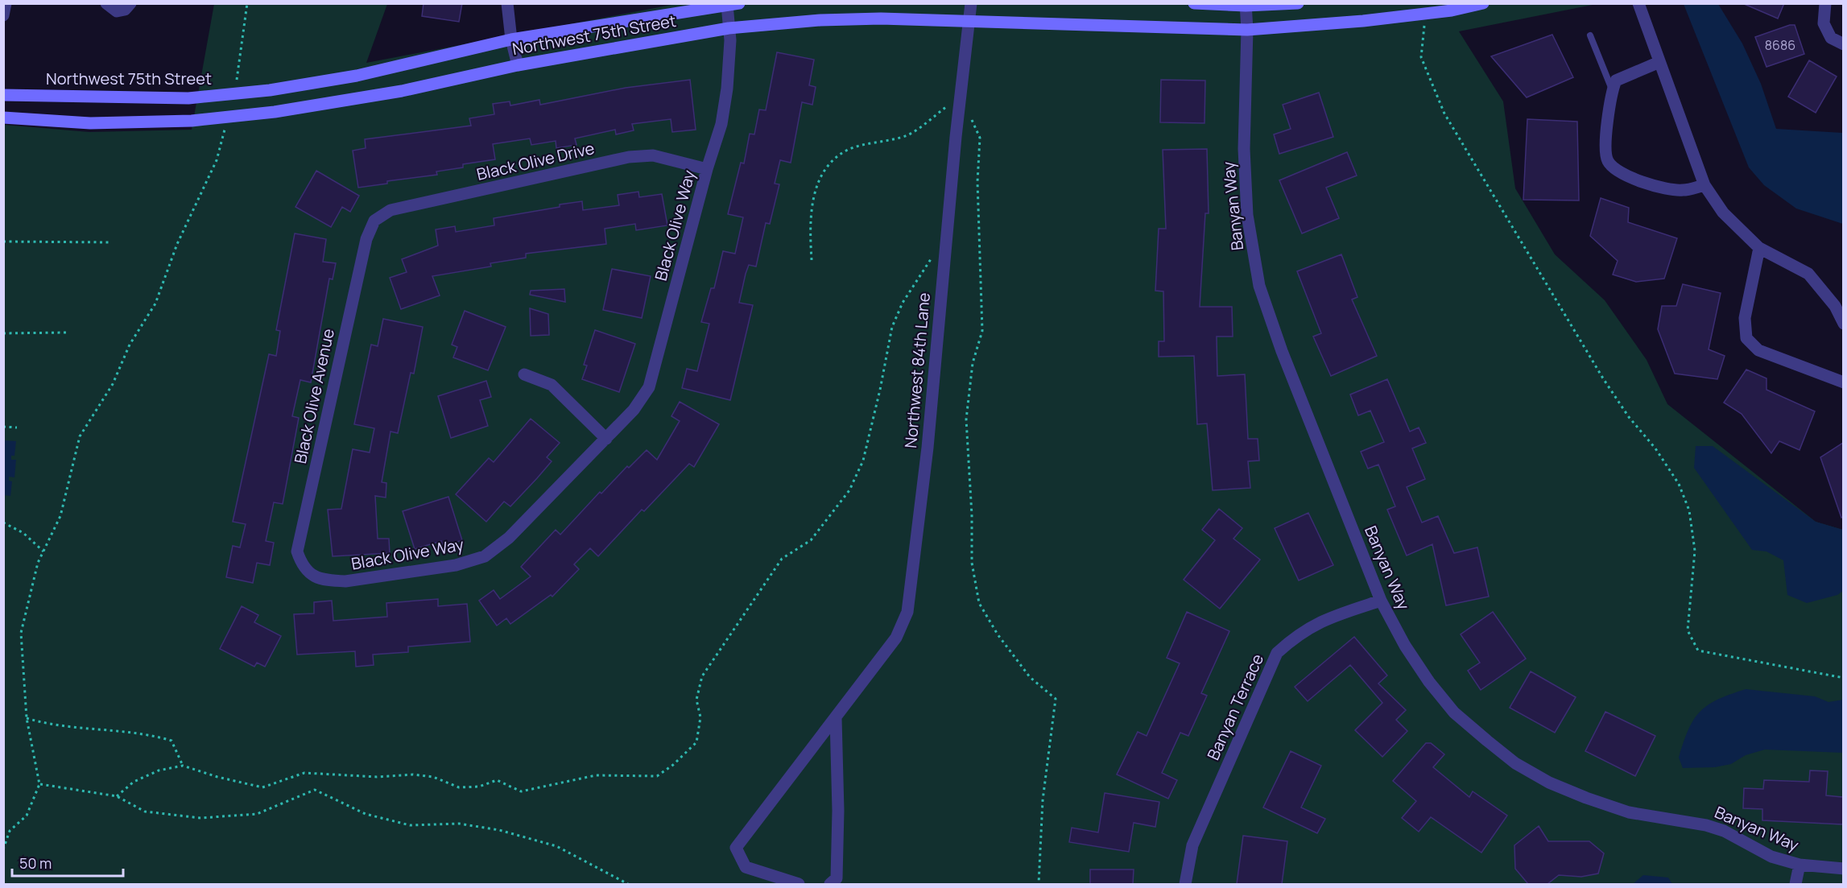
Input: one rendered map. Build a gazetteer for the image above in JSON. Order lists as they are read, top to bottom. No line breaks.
{"streets":{"street":["Northwest 75th Street","Black Olive Drive","Banyan Way","Black Olive Way","Northwest 84th Lane","Black Olive Avenue","Banyan Terrace"]},"crossings":[["Northwest 75th Street","Banyan Way"],["Northwest 75th Street","Black Olive Way"],["Northwest 75th Street","Northwest 84th Lane"],["Black Olive Drive","Black Olive Way"],["Black Olive Drive","Black Olive Avenue"],["Banyan Way","Banyan Terrace"],["Black Olive Way","Black Olive Avenue"]],"house_numbers":["8686"],"scale_bar":"50 m"}
